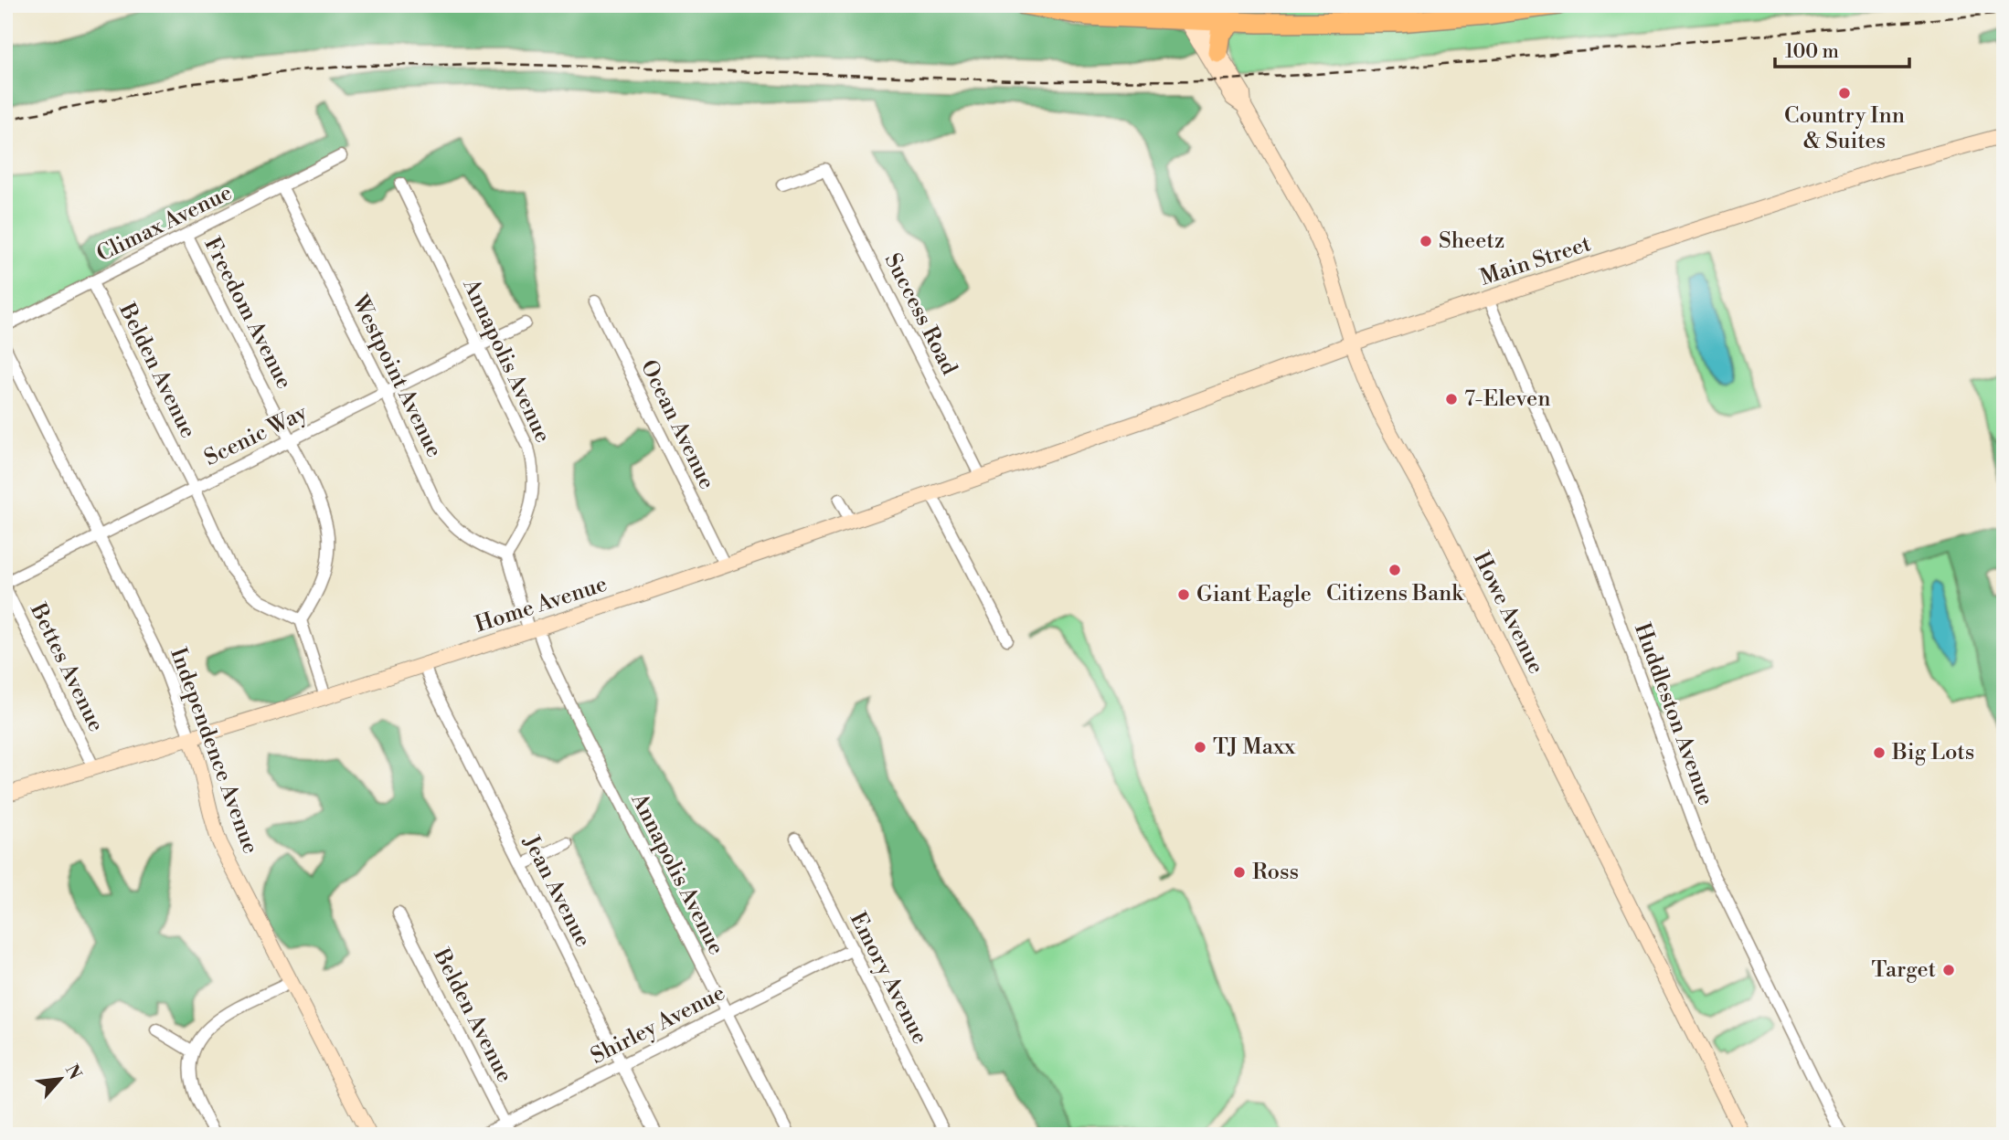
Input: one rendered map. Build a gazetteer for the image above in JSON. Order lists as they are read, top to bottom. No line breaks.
{"streets":{"street":["Climax Avenue","Main Street","Freedom Avenue","Success Road","Annapolis Avenue","Belden Avenue","Westpoint Avenue","Ocean Avenue","Scenic Way","Home Avenue","Howe Avenue","Bettes Avenue","Huddleston Avenue","Independence Avenue","Jean Avenue","Emory Avenue","Shirley Avenue"]},"crossings":[["Climax Avenue","Freedom Avenue"],["Climax Avenue","Belden Avenue"],["Climax Avenue","Westpoint Avenue"],["Main Street","Home Avenue"],["Main Street","Howe Avenue"],["Main Street","Huddleston Avenue"],["Freedom Avenue","Belden Avenue"],["Freedom Avenue","Scenic Way"],["Success Road","Home Avenue"],["Annapolis Avenue","Westpoint Avenue"],["Annapolis Avenue","Scenic Way"],["Annapolis Avenue","Home Avenue"],["Annapolis Avenue","Shirley Avenue"],["Belden Avenue","Scenic Way"],["Belden Avenue","Shirley Avenue"],["Westpoint Avenue","Scenic Way"],["Ocean Avenue","Home Avenue"],["Scenic Way","Bettes Avenue"],["Scenic Way","Independence Avenue"],["Home Avenue","Bettes Avenue"],["Home Avenue","Independence Avenue"],["Home Avenue","Jean Avenue"],["Jean Avenue","Shirley Avenue"],["Emory Avenue","Shirley Avenue"]],"places":["Country Inn & Suites","Sheetz","7-Eleven","Citizens Bank","Giant Eagle","TJ Maxx","Big Lots","Ross","Target"],"scale_bar":"100 m","north":"top right"}
